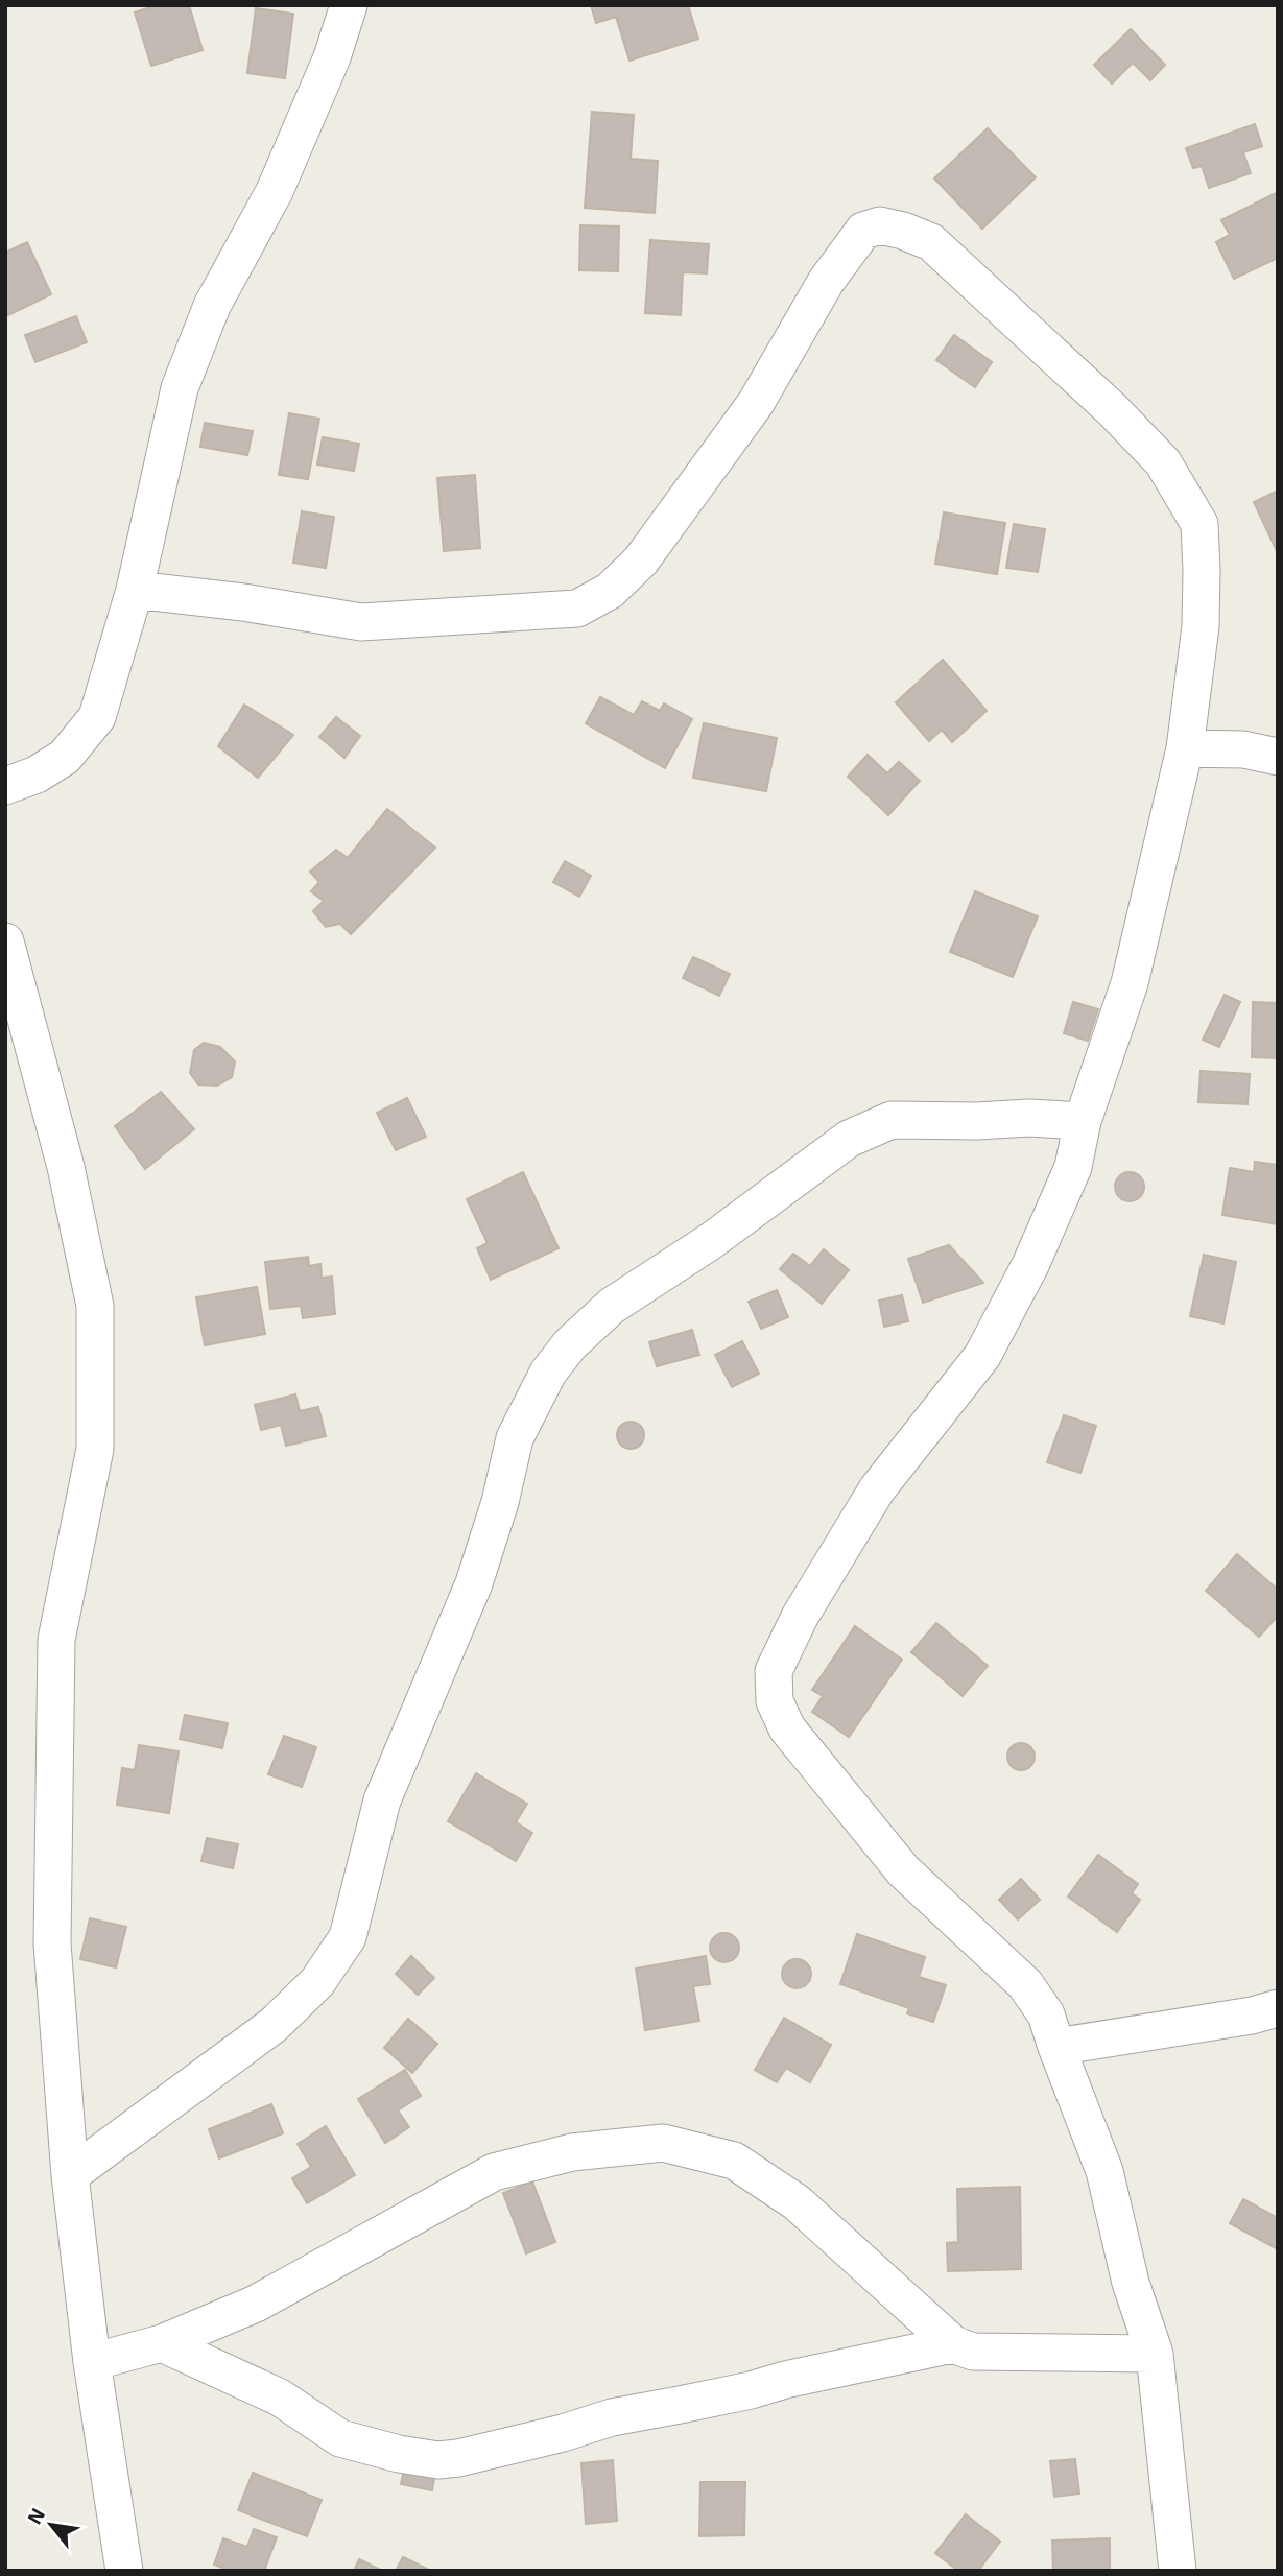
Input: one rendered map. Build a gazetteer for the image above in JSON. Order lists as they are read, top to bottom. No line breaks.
{"north":"top left"}
